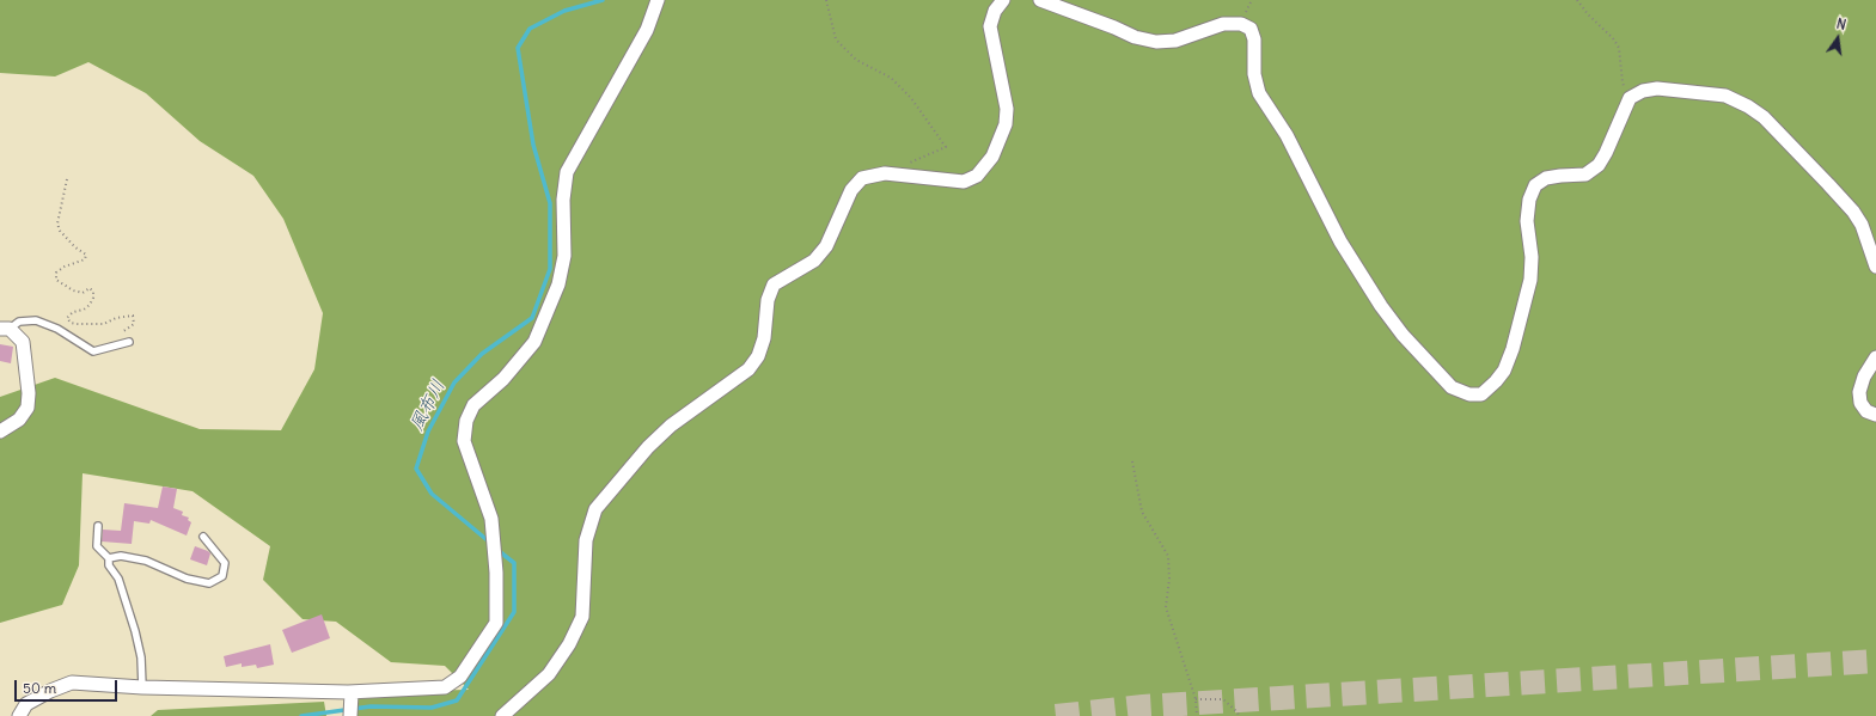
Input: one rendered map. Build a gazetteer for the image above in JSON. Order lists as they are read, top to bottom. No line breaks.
{"water":["風布川"],"scale_bar":"50 m","north":"top"}
